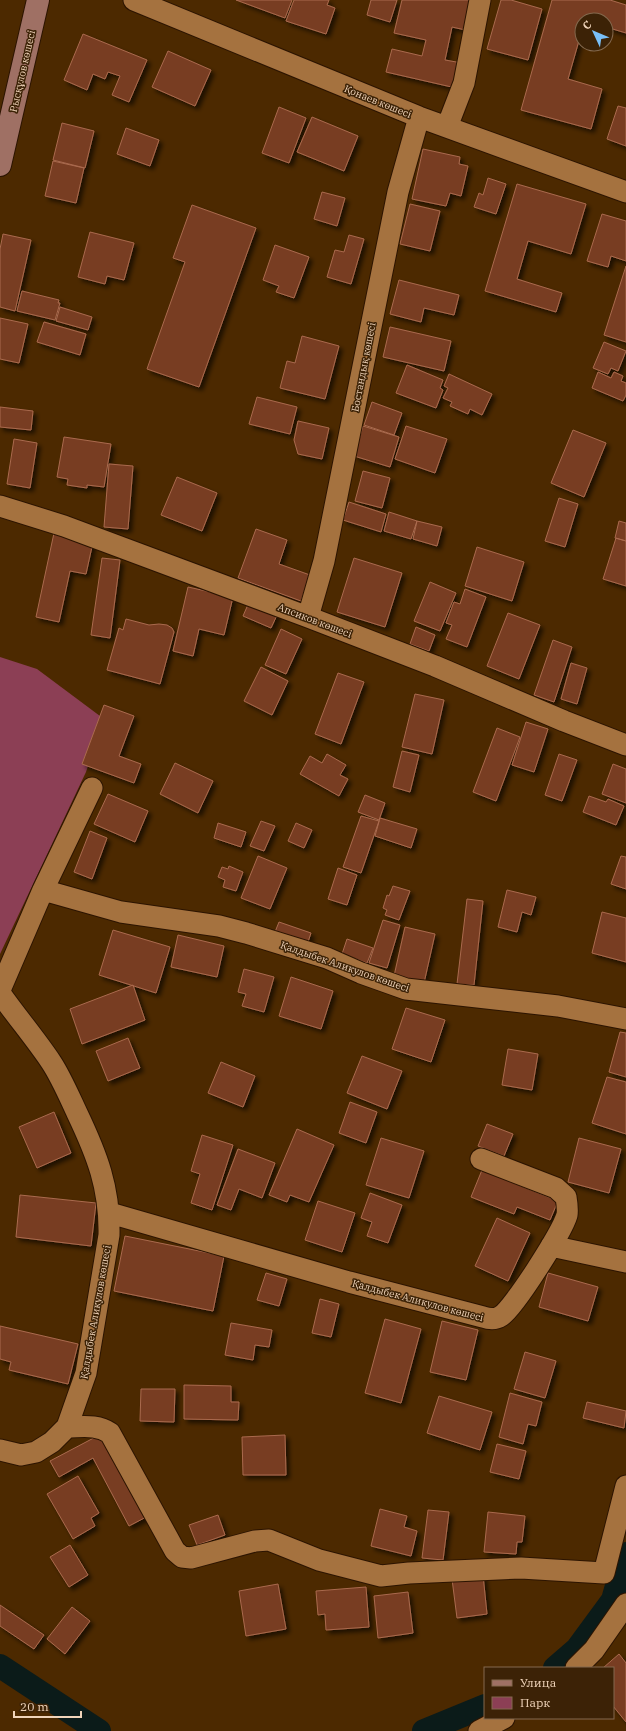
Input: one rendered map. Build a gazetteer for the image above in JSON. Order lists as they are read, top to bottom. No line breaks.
{"streets":{"main road":["Рысқұлов көшесі"],"street":["Қонаев көшесі","Бостандық көшесі","Апсиков көшесі","Қалдыбек Аликулов көшесі"]},"crossings":[["Қонаев көшесі","Бостандық көшесі"],["Бостандық көшесі","Апсиков көшесі"]],"legend":["Улица","Парк"],"scale_bar":"20 m","north":"top left"}
